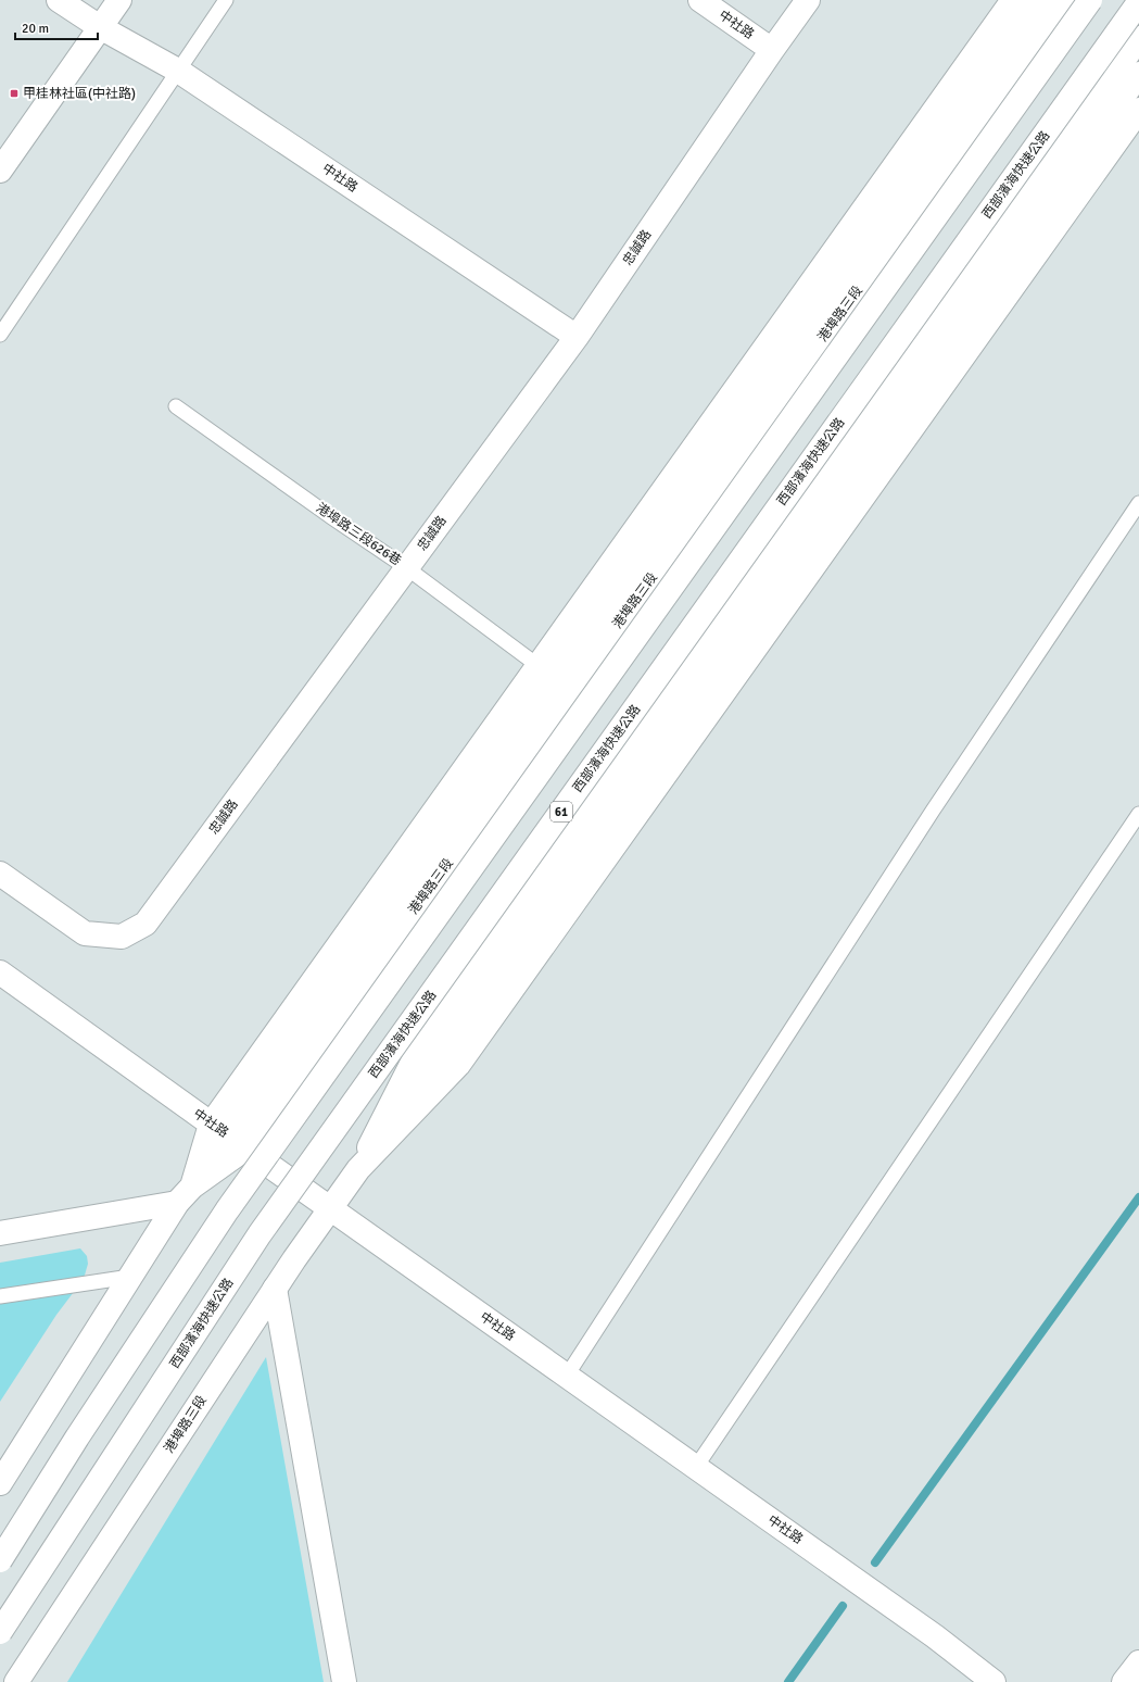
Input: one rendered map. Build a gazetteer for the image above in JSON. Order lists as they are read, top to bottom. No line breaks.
{"streets":{"main road":["中社路","西部濱海快速公路","忠誠路","港埠路三段","61"],"lane":["港埠路三段626巷"]},"crossings":[["中社路","忠誠路"],["中社路","港埠路三段"],["忠誠路","港埠路三段626巷"],["港埠路三段","港埠路三段626巷"]],"places":{"transit":["甲桂林社區(中社路)"]},"scale_bar":"20 m"}
